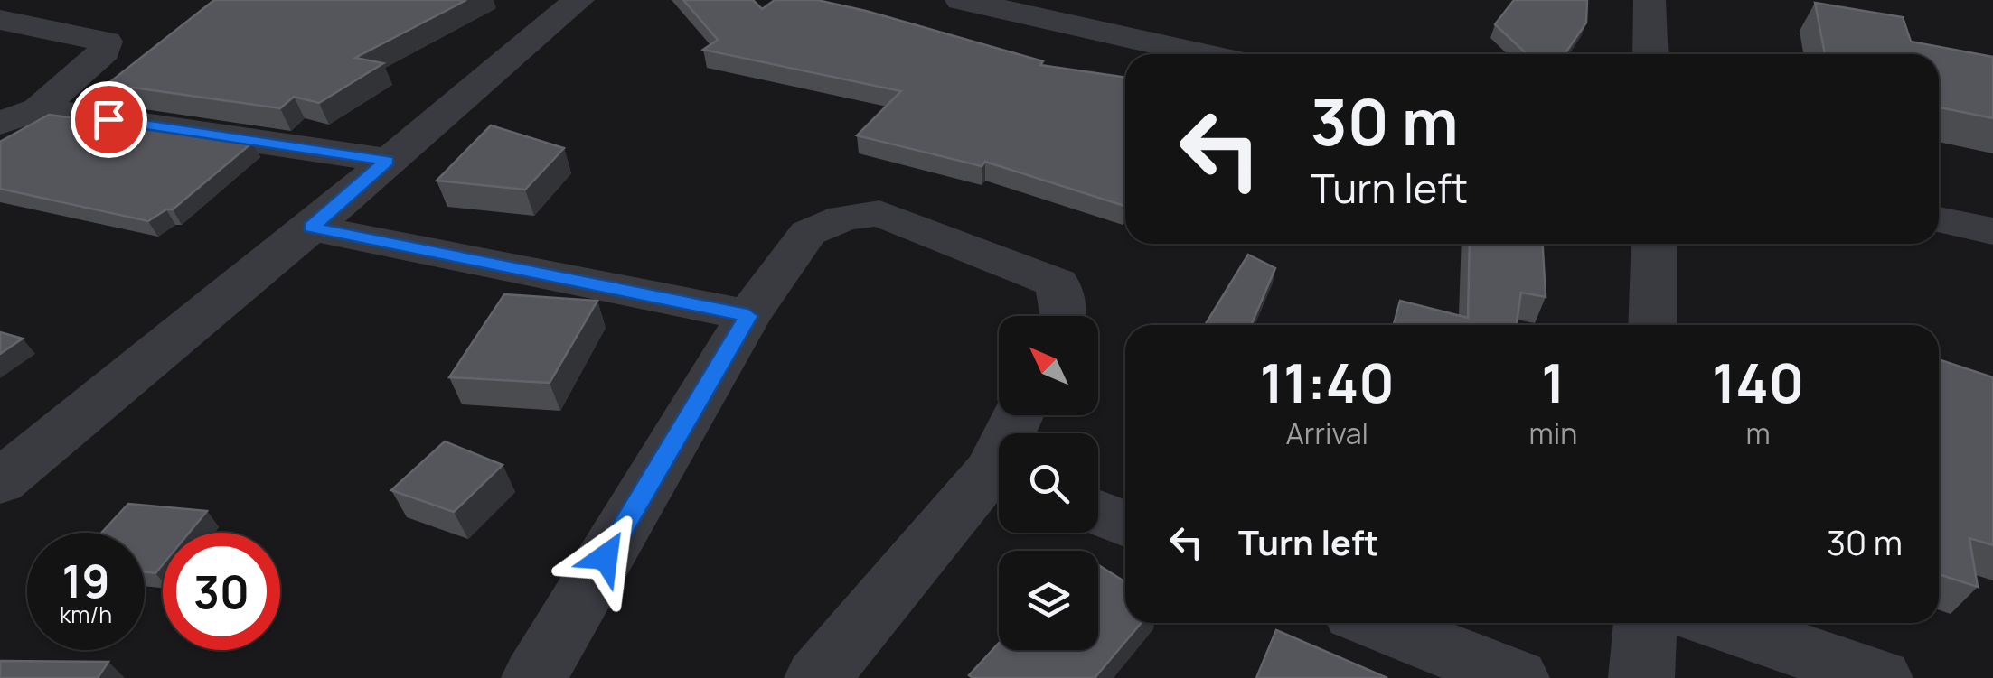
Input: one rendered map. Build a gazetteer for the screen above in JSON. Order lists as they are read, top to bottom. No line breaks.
{"north":"top left","page":{"turn":["30 m","Turn left"],"eta":["11:40","Arrival","1","min","140","m"],"list":[{"name":"Turn left","value":"30 m"}],"speed":"19 km/h","limit":"30"}}
